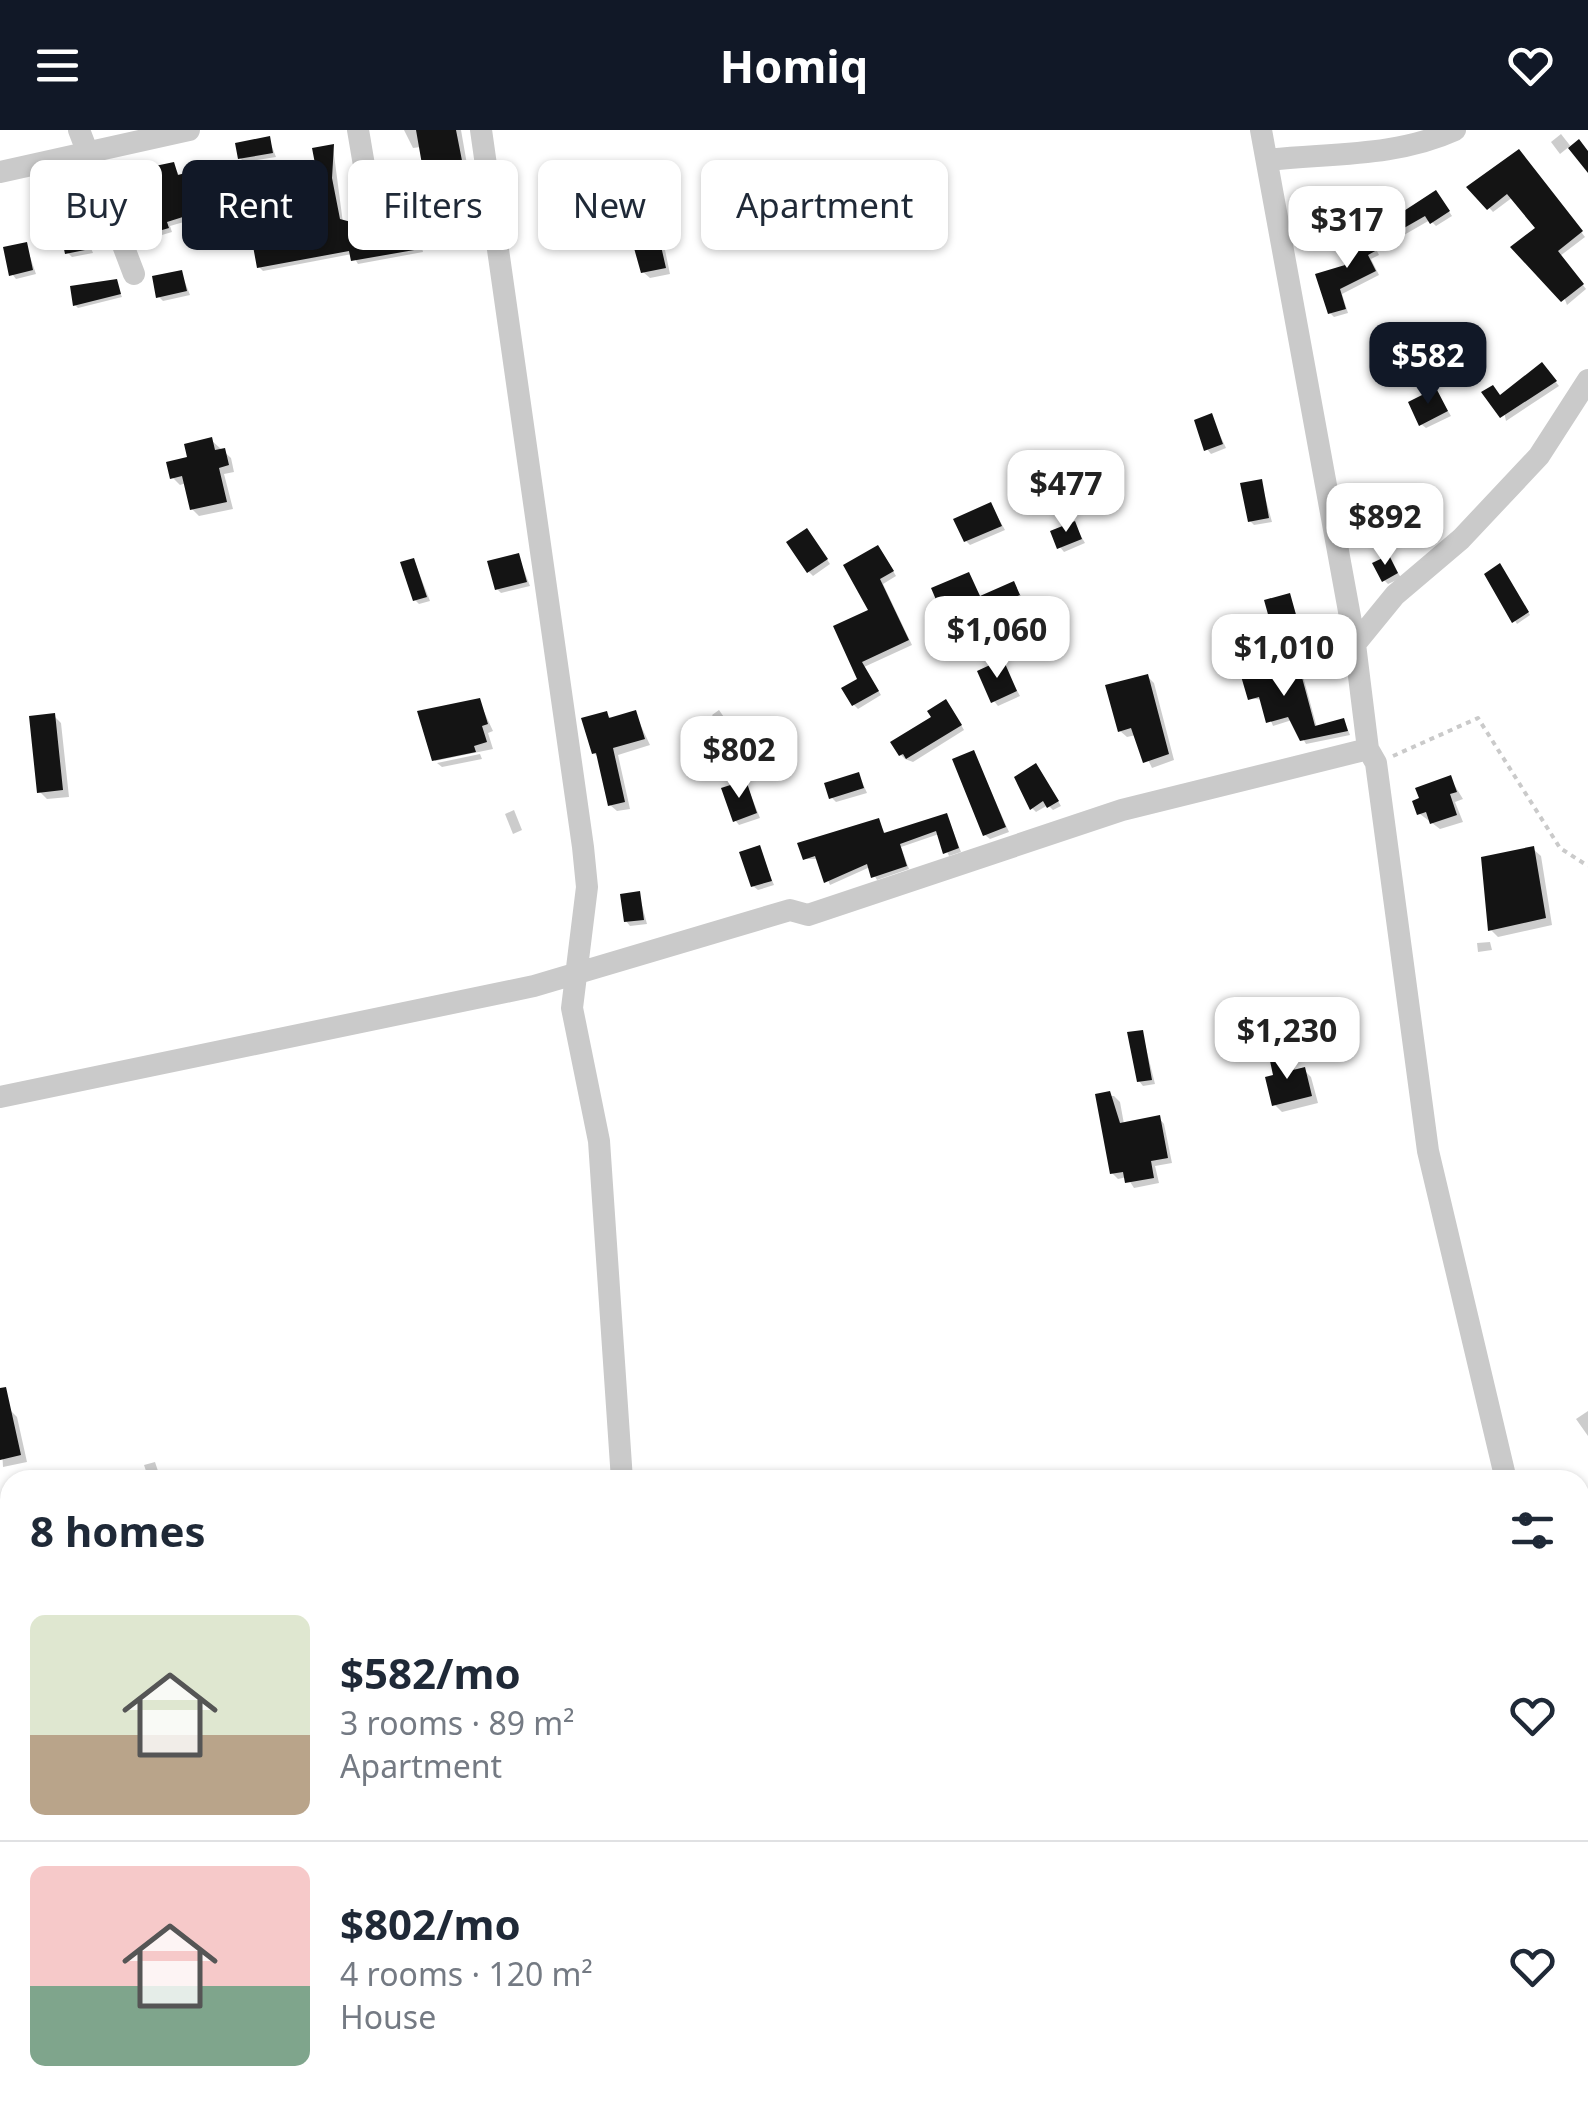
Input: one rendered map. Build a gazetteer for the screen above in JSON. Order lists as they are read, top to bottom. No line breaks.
{"page":{"header":"Homiq","chip":["Buy","Rent","Filters","New","Apartment"],"price":["$317","$582","$477","$892","$1,060","$1,010","$802","$1,230"],"heading":"8 homes","list":[{"name":"$582/mo","note":"3 rooms · 89 m² · Apartment"},{"name":"$802/mo","note":"4 rooms · 120 m² · House"}]}}
